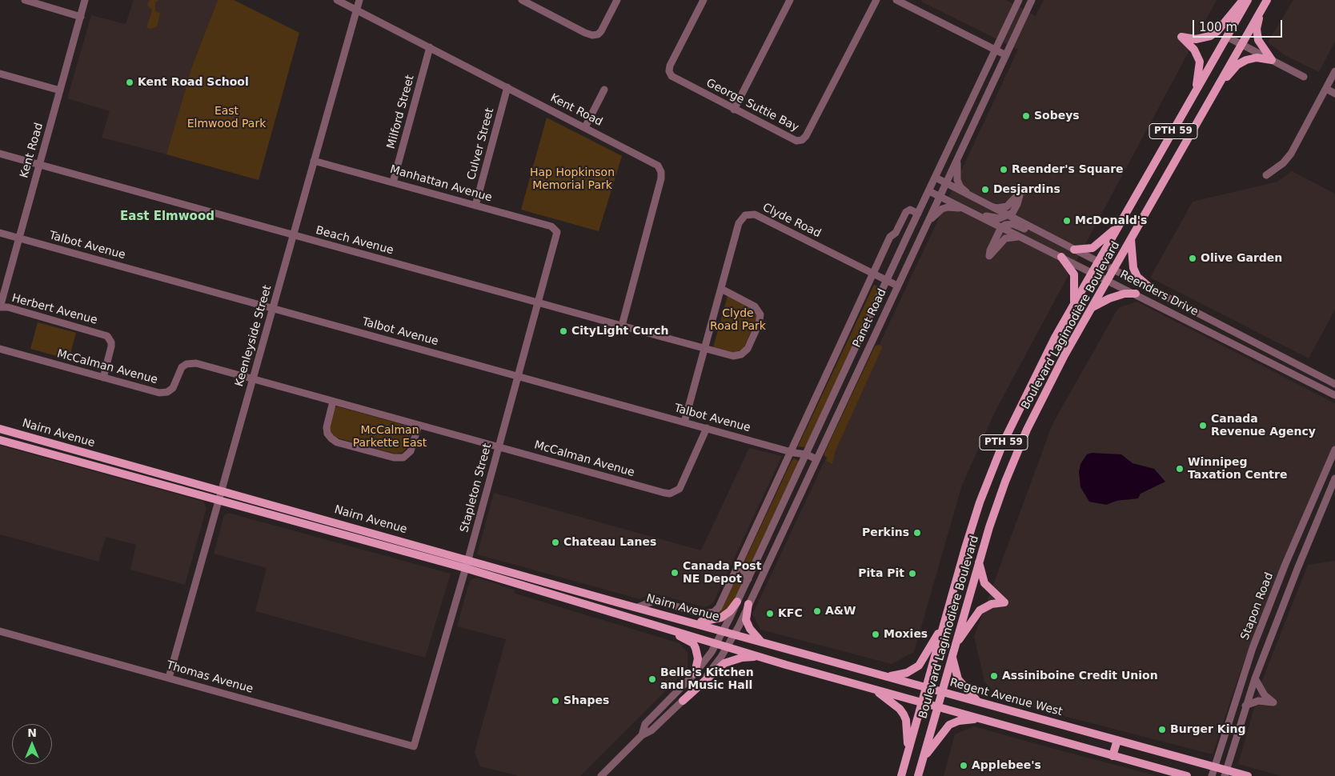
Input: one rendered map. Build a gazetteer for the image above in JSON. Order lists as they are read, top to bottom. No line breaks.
{"streets":{"main road":["PTH 59","Boulevard Lagimodière Boulevard","Nairn Avenue","Regent Avenue West"],"street":["George Suttie Bay","Kent Road","Milford Street","Culver Street","Manhattan Avenue","Clyde Road","Beach Avenue","Talbot Avenue","Reenders Drive","Herbert Avenue","Panet Road","Keenleyside Street","McCalman Avenue","Stapleton Street","Stapon Road","Thomas Avenue"]},"crossings":[["Kent Road","Milford Street"],["Kent Road","Culver Street"],["Kent Road","Beach Avenue"],["Kent Road","Talbot Avenue"],["Kent Road","Herbert Avenue"],["Kent Road","Keenleyside Street"],["Milford Street","Manhattan Avenue"],["Culver Street","Manhattan Avenue"],["Manhattan Avenue","Keenleyside Street"],["Manhattan Avenue","Stapleton Street"],["Clyde Road","Beach Avenue"],["Clyde Road","Talbot Avenue"],["Clyde Road","Panet Road"],["Beach Avenue","Keenleyside Street"],["Beach Avenue","Stapleton Street"],["Talbot Avenue","Panet Road"],["Talbot Avenue","Keenleyside Street"],["Talbot Avenue","McCalman Avenue"],["Talbot Avenue","Stapleton Street"],["Reenders Drive","Panet Road"],["Reenders Drive","Boulevard Lagimodière Boulevard"],["Herbert Avenue","McCalman Avenue"],["Panet Road","Nairn Avenue"],["Panet Road","Regent Avenue West"],["Boulevard Lagimodière Boulevard","Regent Avenue West"],["Keenleyside Street","McCalman Avenue"],["Keenleyside Street","Nairn Avenue"],["Keenleyside Street","Thomas Avenue"],["McCalman Avenue","Stapleton Street"],["Nairn Avenue","Stapleton Street"],["Nairn Avenue","Regent Avenue West"],["Stapleton Street","Thomas Avenue"],["Stapon Road","Regent Avenue West"]],"districts":["East Elmwood"],"parks":["East Elmwood Park","Hap Hopkinson Memorial Park","Clyde Road Park","McCalman Parkette East"],"places":["Kent Road School","Sobeys","Reender's Square","Desjardins","McDonald's","Olive Garden","CityLight Curch","Canada Revenue Agency","Winnipeg Taxation Centre","Perkins","Chateau Lanes","Canada Post NE Depot","Pita Pit","A&W","KFC","Moxies","Assiniboine Credit Union","Belle's Kitchen and Music Hall","Shapes","Burger King","Applebee's"],"scale_bar":"100 m","north":"top"}
